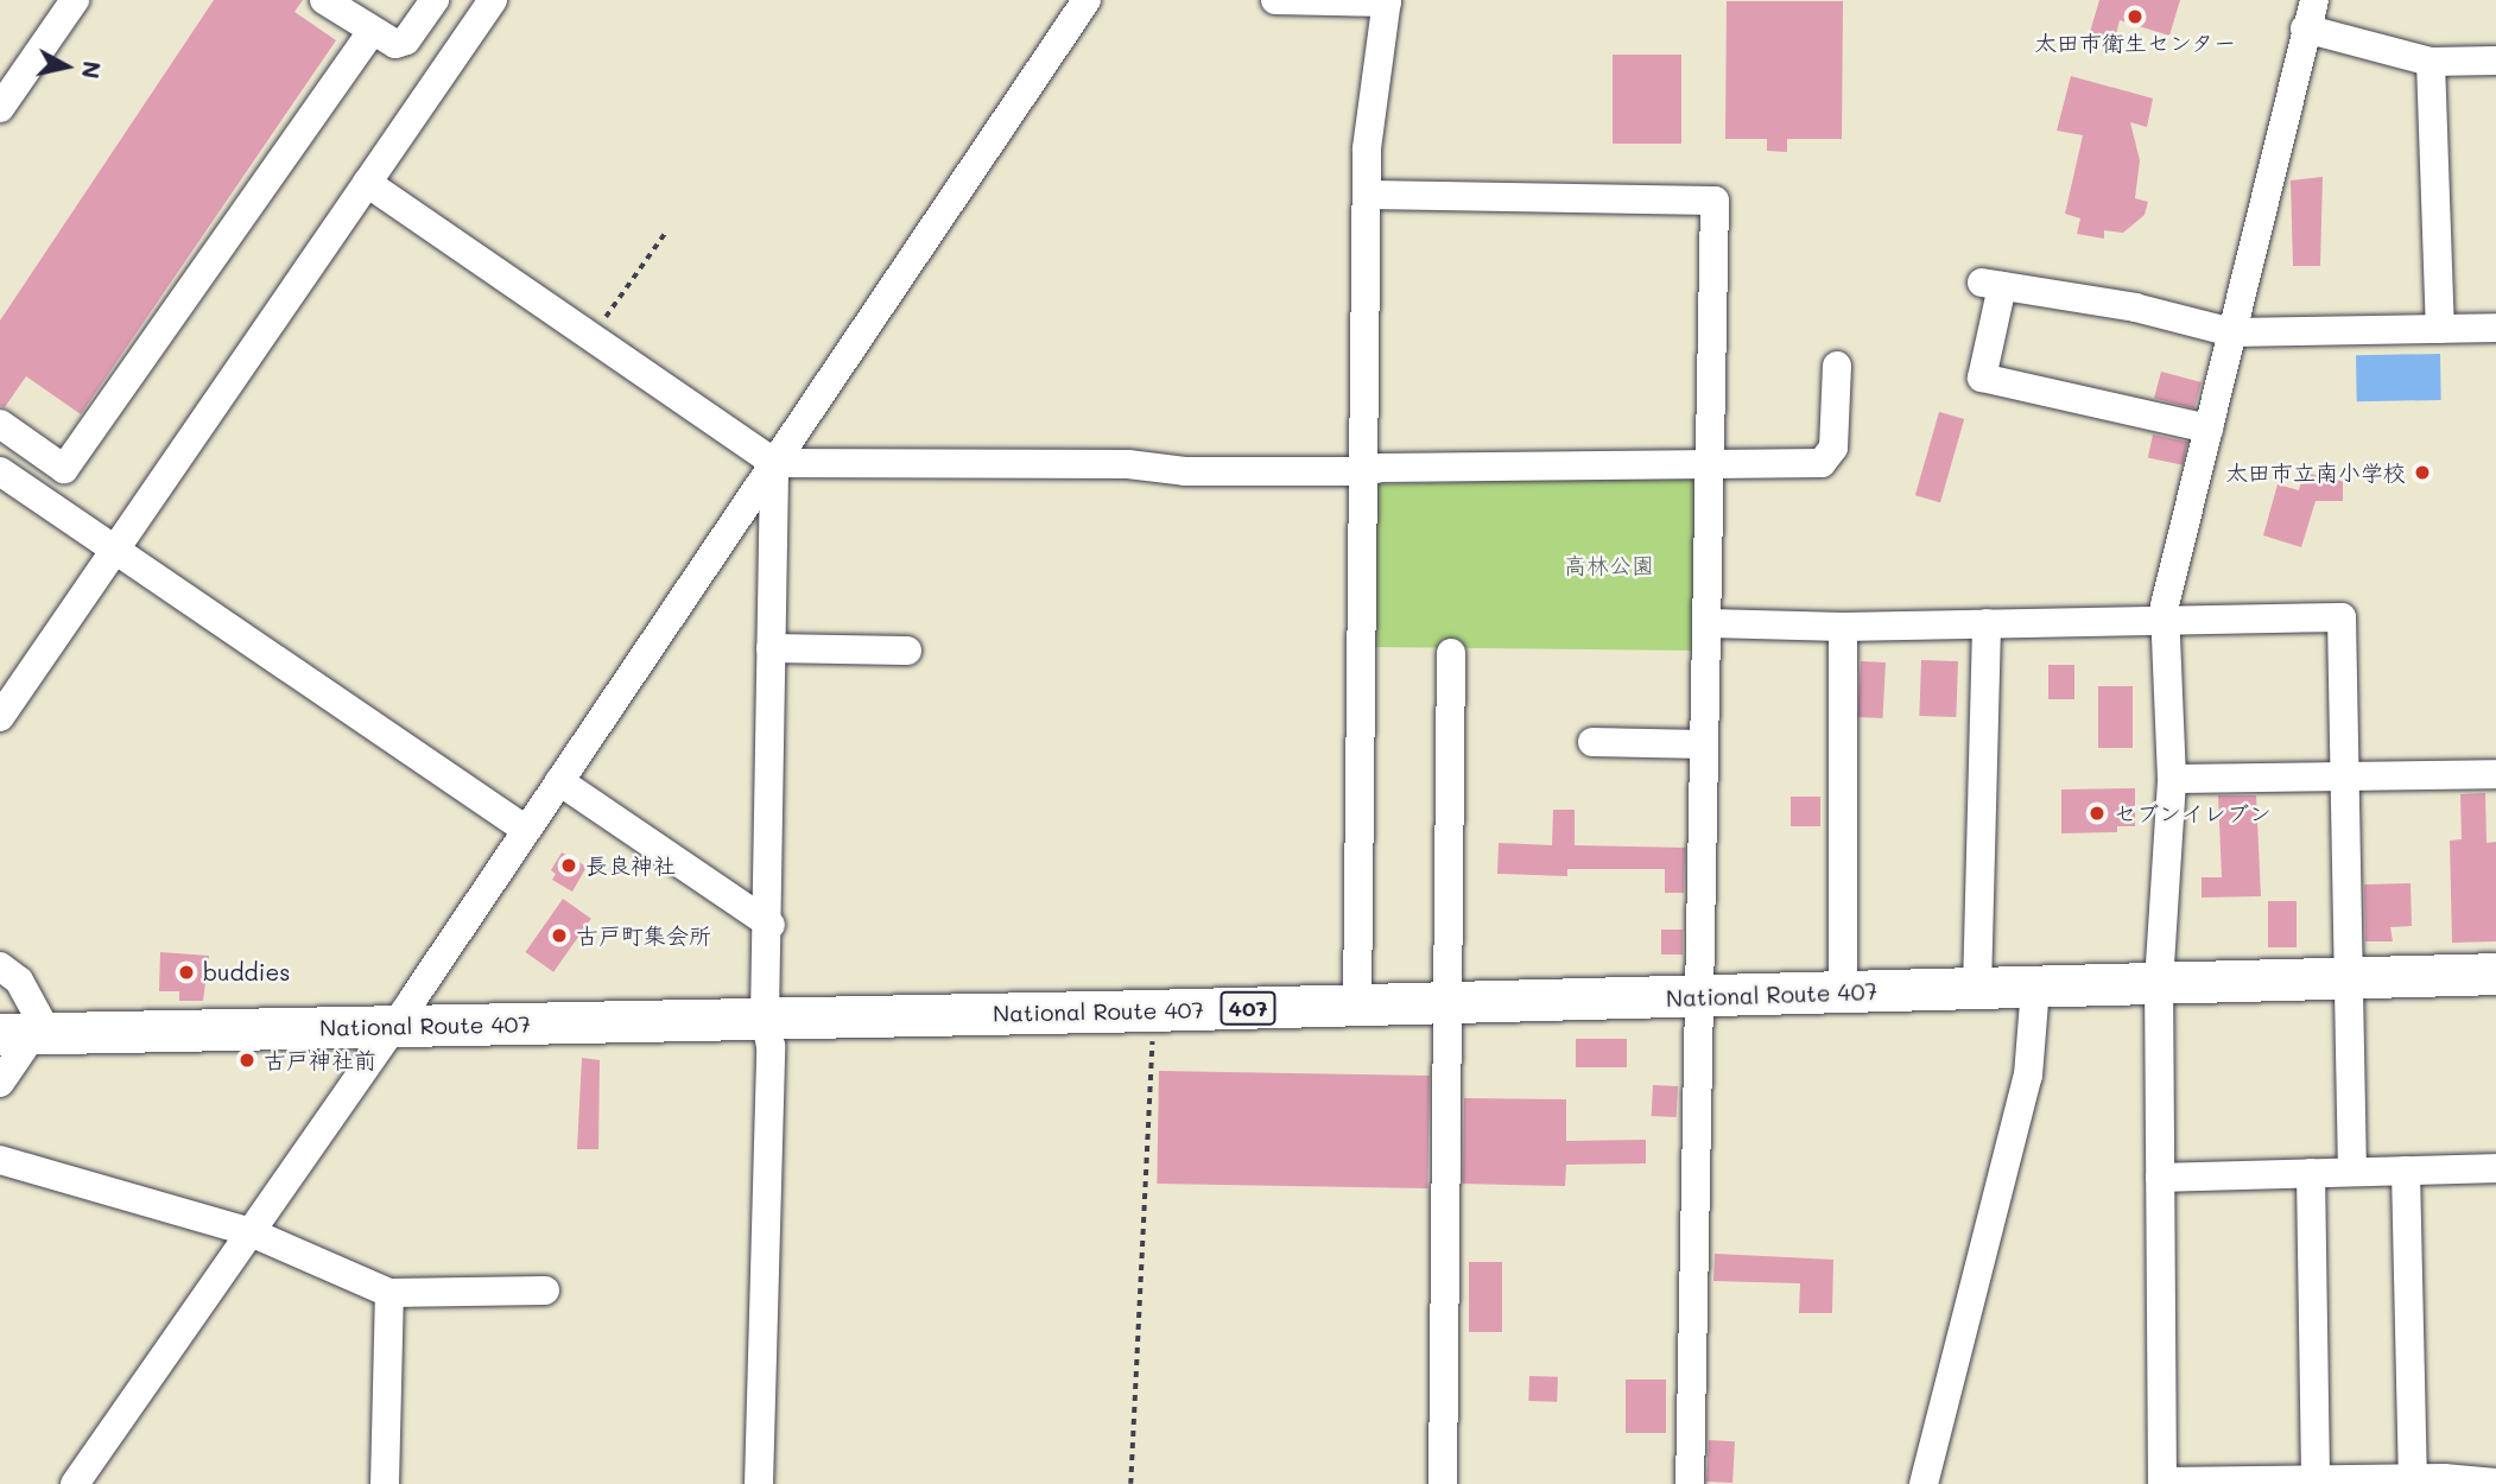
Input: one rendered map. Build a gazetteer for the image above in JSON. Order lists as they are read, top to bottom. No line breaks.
{"streets":{"highway":["National Route 407","407"]},"parks":["高林公園"],"places":["太田市衛生センター","太田市立南小学校","セブンイレブン","長良神社","古戸町集会所","buddies","古戸神社前"],"north":"right"}
